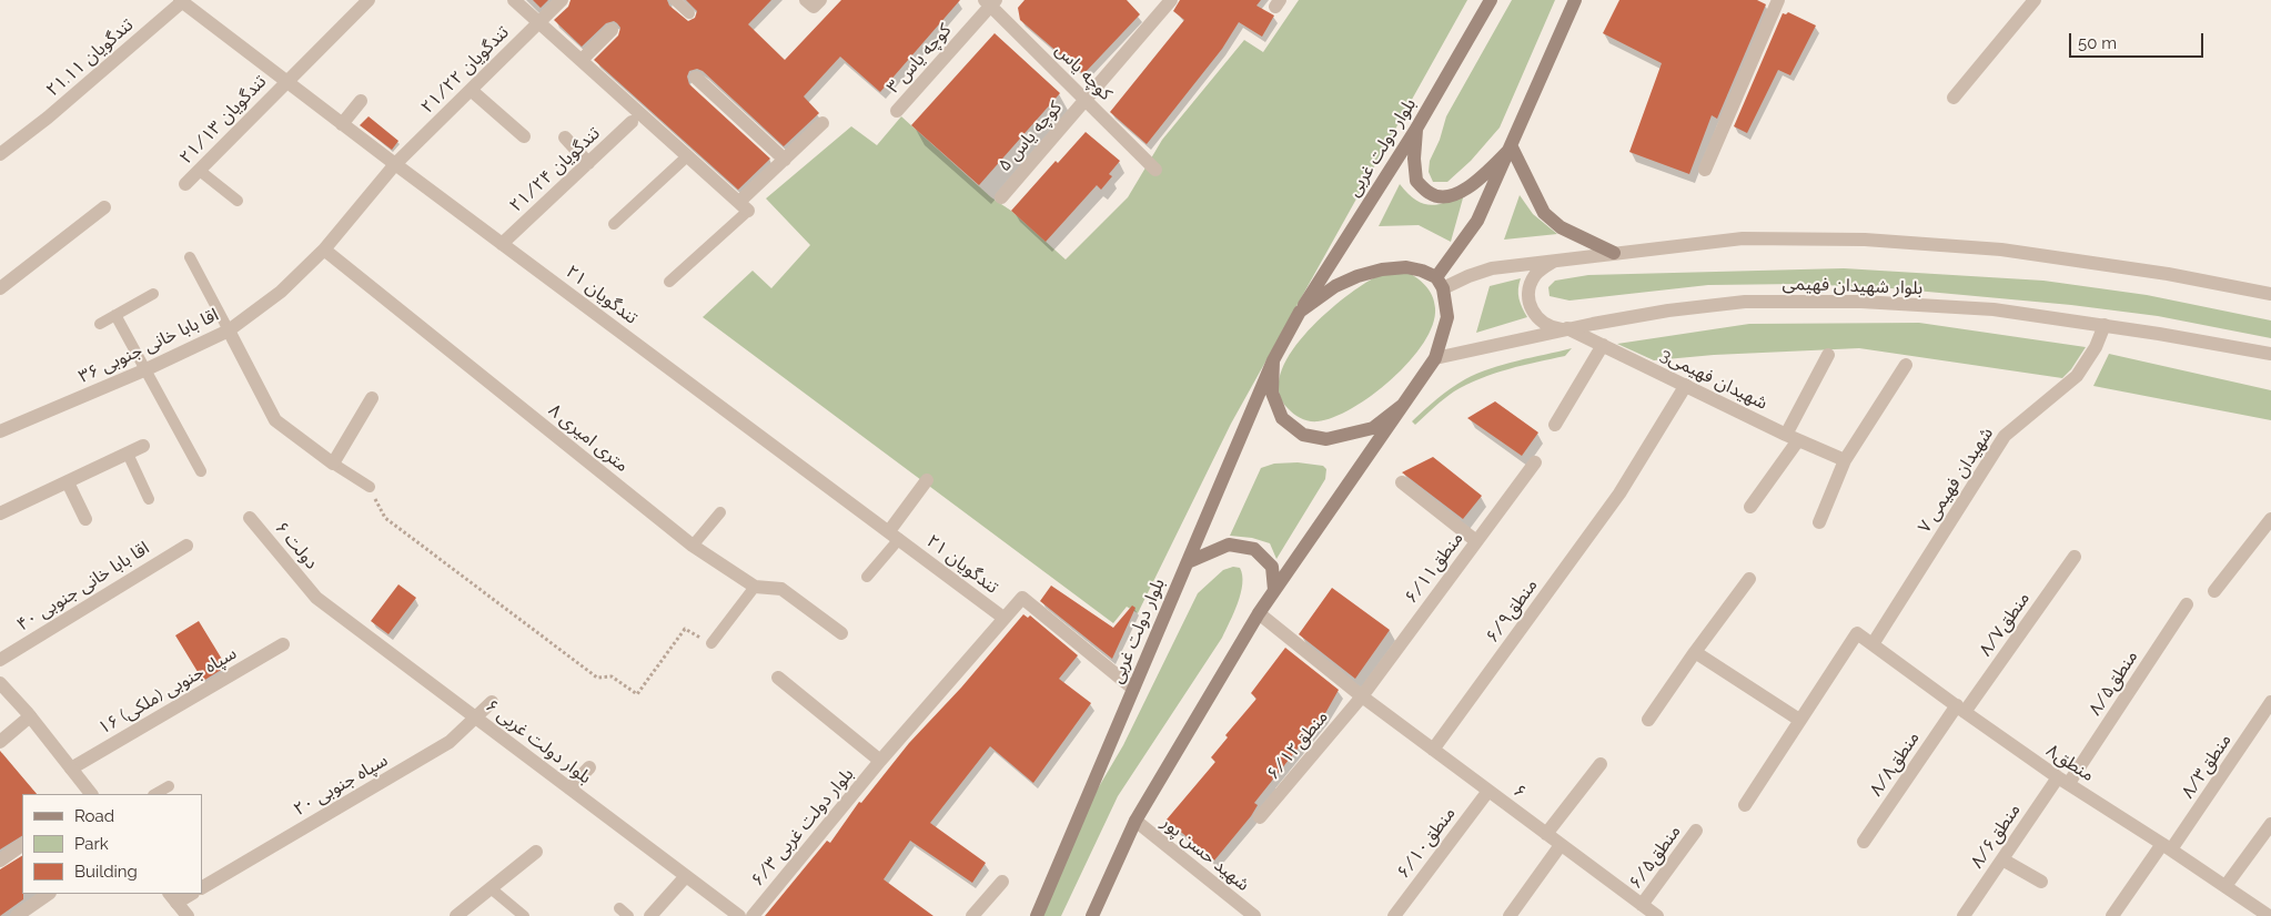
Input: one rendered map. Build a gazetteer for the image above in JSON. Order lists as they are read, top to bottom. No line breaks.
{"streets":{"main road":["بلوار دولت غربی"],"street":["۲۱.۱۱ تندگویان","کوچه یاس ۳","۲۱/۲۲ تندگویان","کوچه یاس","۲۱/۱۳ تندگویان","کوچه یاس ۵","۲۱/۲۴ تندگویان","بلوار شهیدان فهیمی","۲۱ تندگویان","۳۶ اقا بابا خانی جنوبی","3شهیدان فهیمی","۸ متری امیری","شهیدان فهیمی ۷","۶ دولت","منطق۶/۱۱","۴۰ اقا بابا خانی جنوبی","منطق۶/۹","منطق۸/۷","منطق۸/۵","۱۶ سپاه جنوبی (ملکی)","بلوار دولت غربی ۶","منطق۶/۱۲","منطق۸","منطق۸/۸","منطق۸/۳","۲۰ سپاه جنوبی","۶","بلوار دولت غربی ۶/۳","منطق۸/۶","منطق۶/۱۰","شهید حسن پور","منطق۶/۵"]},"crossings":[["۲۱.۱۱ تندگویان","۲۱ تندگویان"],["کوچه یاس ۳","کوچه یاس"],["۲۱/۲۲ تندگویان","۲۱ تندگویان"],["۲۱/۲۲ تندگویان","۳۶ اقا بابا خانی جنوبی"],["۲۱/۲۲ تندگویان","۸ متری امیری"],["کوچه یاس","کوچه یاس ۵"],["۲۱/۱۳ تندگویان","۲۱ تندگویان"],["بلوار دولت غربی","بلوار شهیدان فهیمی"],["بلوار دولت غربی","بلوار دولت غربی ۶/۳"],["۲۱/۲۴ تندگویان","۲۱ تندگویان"],["بلوار شهیدان فهیمی","3شهیدان فهیمی"],["بلوار شهیدان فهیمی","شهیدان فهیمی ۷"],["۲۱ تندگویان","بلوار دولت غربی ۶/۳"],["۳۶ اقا بابا خانی جنوبی","۸ متری امیری"],["3شهیدان فهیمی","منطق۶/۹"],["شهیدان فهیمی ۷","منطق۸"],["۶ دولت","بلوار دولت غربی ۶"],["منطق۶/۱۱","منطق۶/۱۲"],["منطق۶/۱۱","۶"],["منطق۶/۹","۶"],["منطق۸/۷","منطق۸"],["منطق۸/۷","منطق۸/۸"],["منطق۸/۵","منطق۸"],["منطق۸/۵","منطق۸/۶"],["بلوار دولت غربی ۶","۲۰ سپاه جنوبی"],["منطق۶/۱۲","۶"],["منطق۸","منطق۸/۸"],["منطق۸","منطق۸/۳"],["منطق۸","منطق۸/۶"],["۶","منطق۶/۱۰"],["۶","منطق۶/۵"]],"legend":["Road","Park","Building"],"scale_bar":"50 m"}
